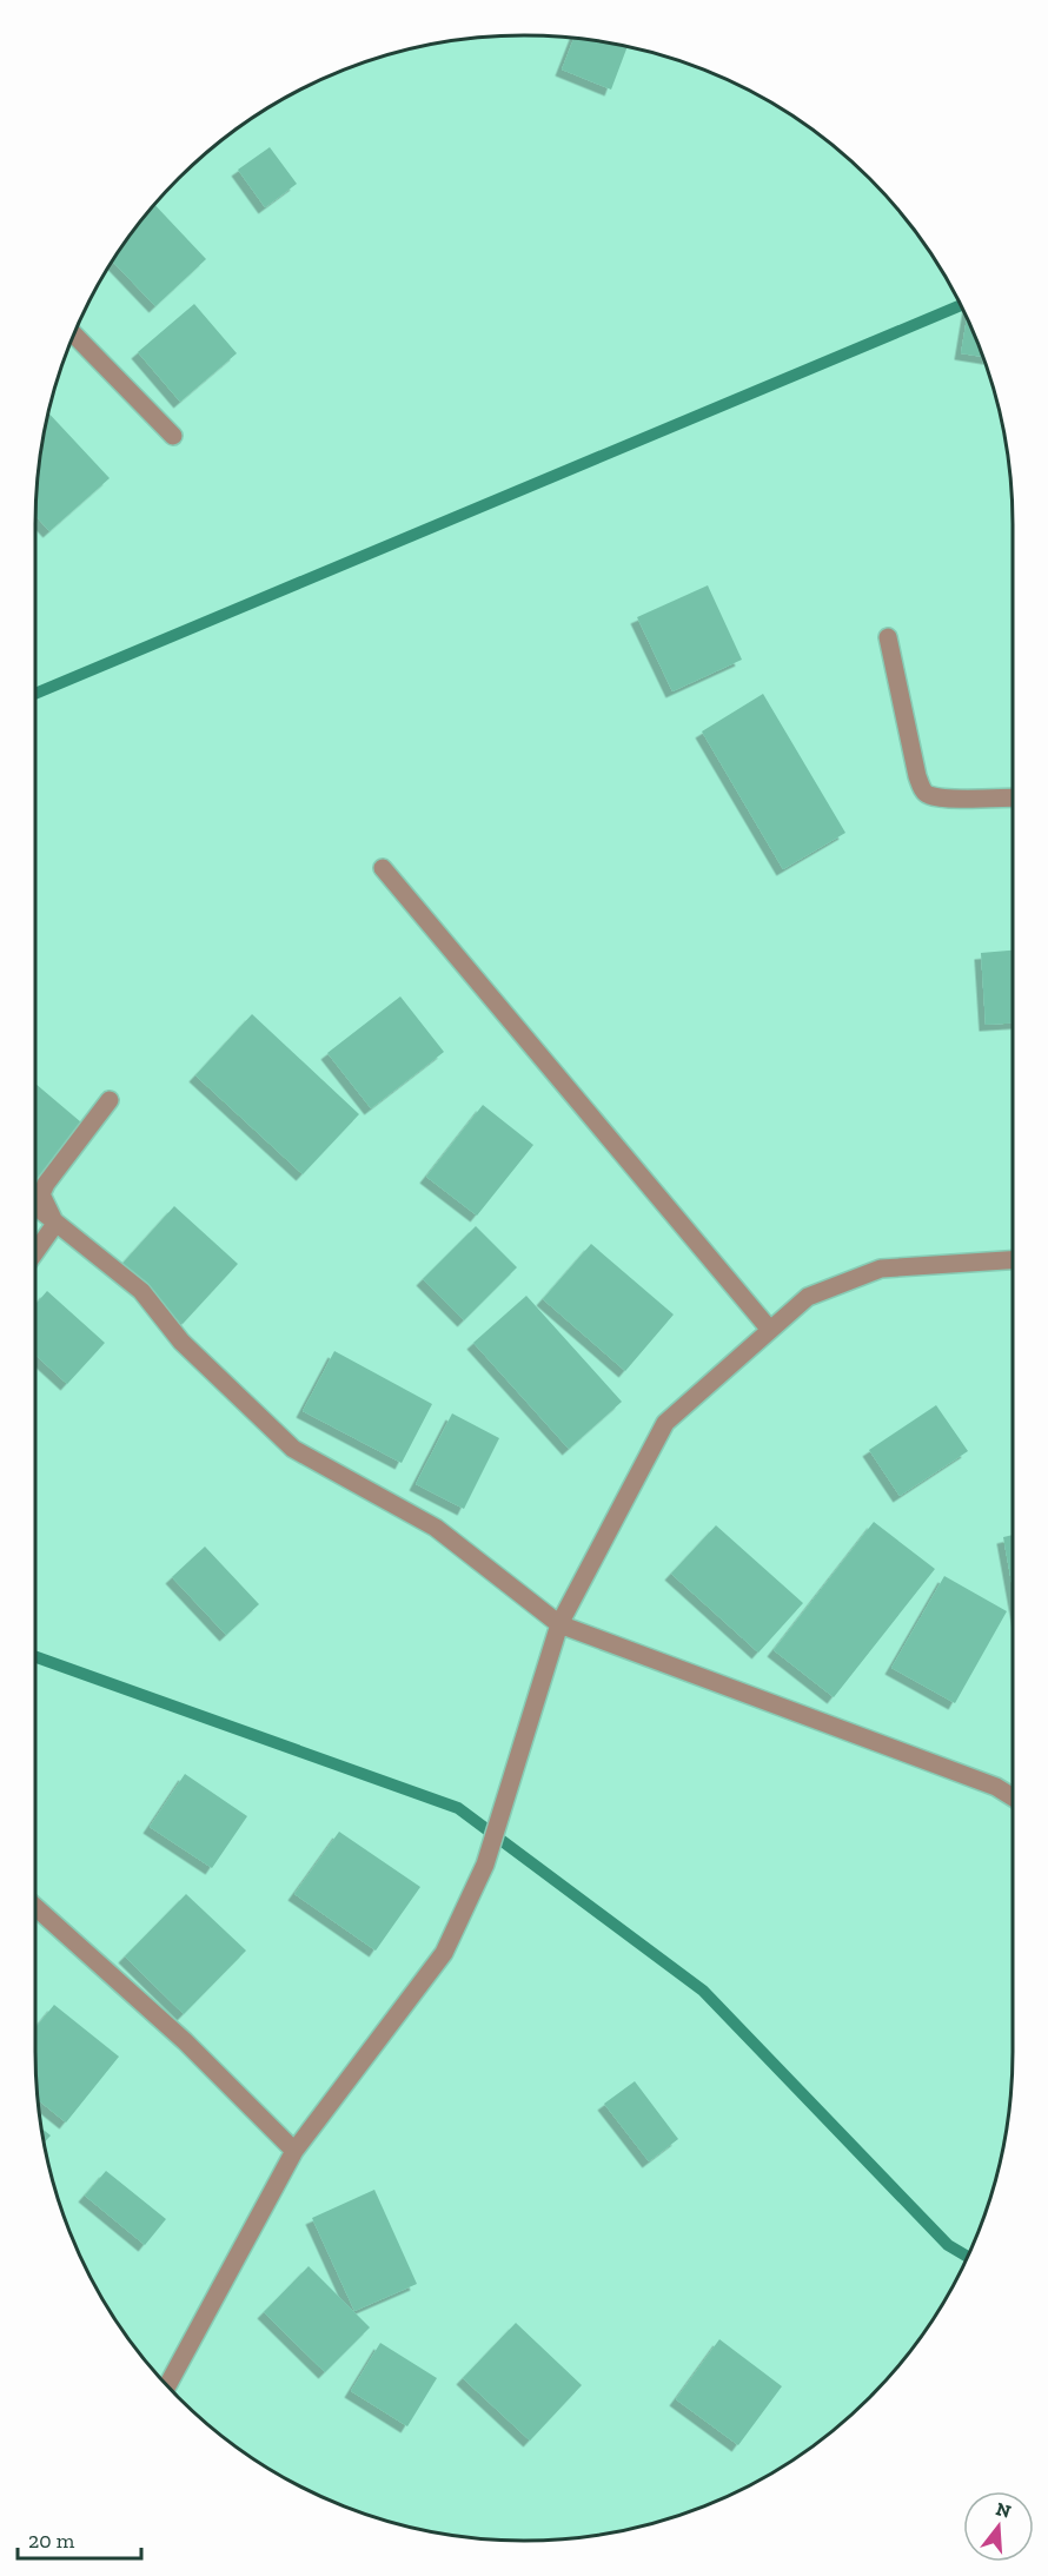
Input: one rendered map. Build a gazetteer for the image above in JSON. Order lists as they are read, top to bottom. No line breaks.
{"scale_bar":"20 m","north":"top"}
